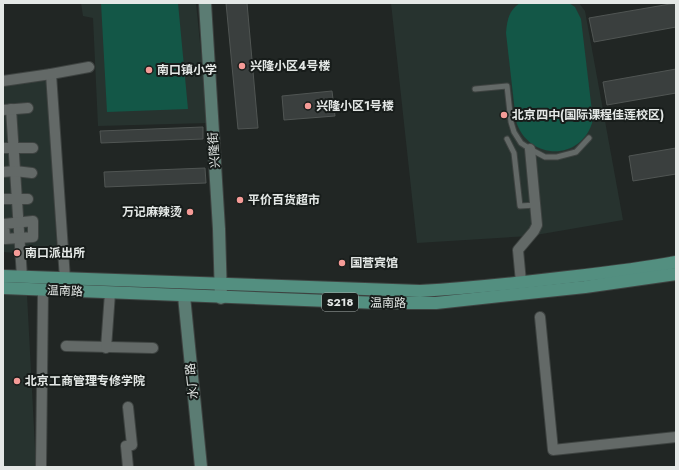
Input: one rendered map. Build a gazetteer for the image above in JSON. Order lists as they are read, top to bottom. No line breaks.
{"streets":{"main road":["温南路","S218"],"street":["兴隆街","水厂路"]},"crossings":[["兴隆街","温南路"],["温南路","水厂路"]],"places":["兴隆小区4号楼","南口镇小学","兴隆小区1号楼","北京四中(国际课程佳莲校区)","平价百货超市","万记麻辣烫","南口派出所","国营宾馆","北京工商管理专修学院"]}
